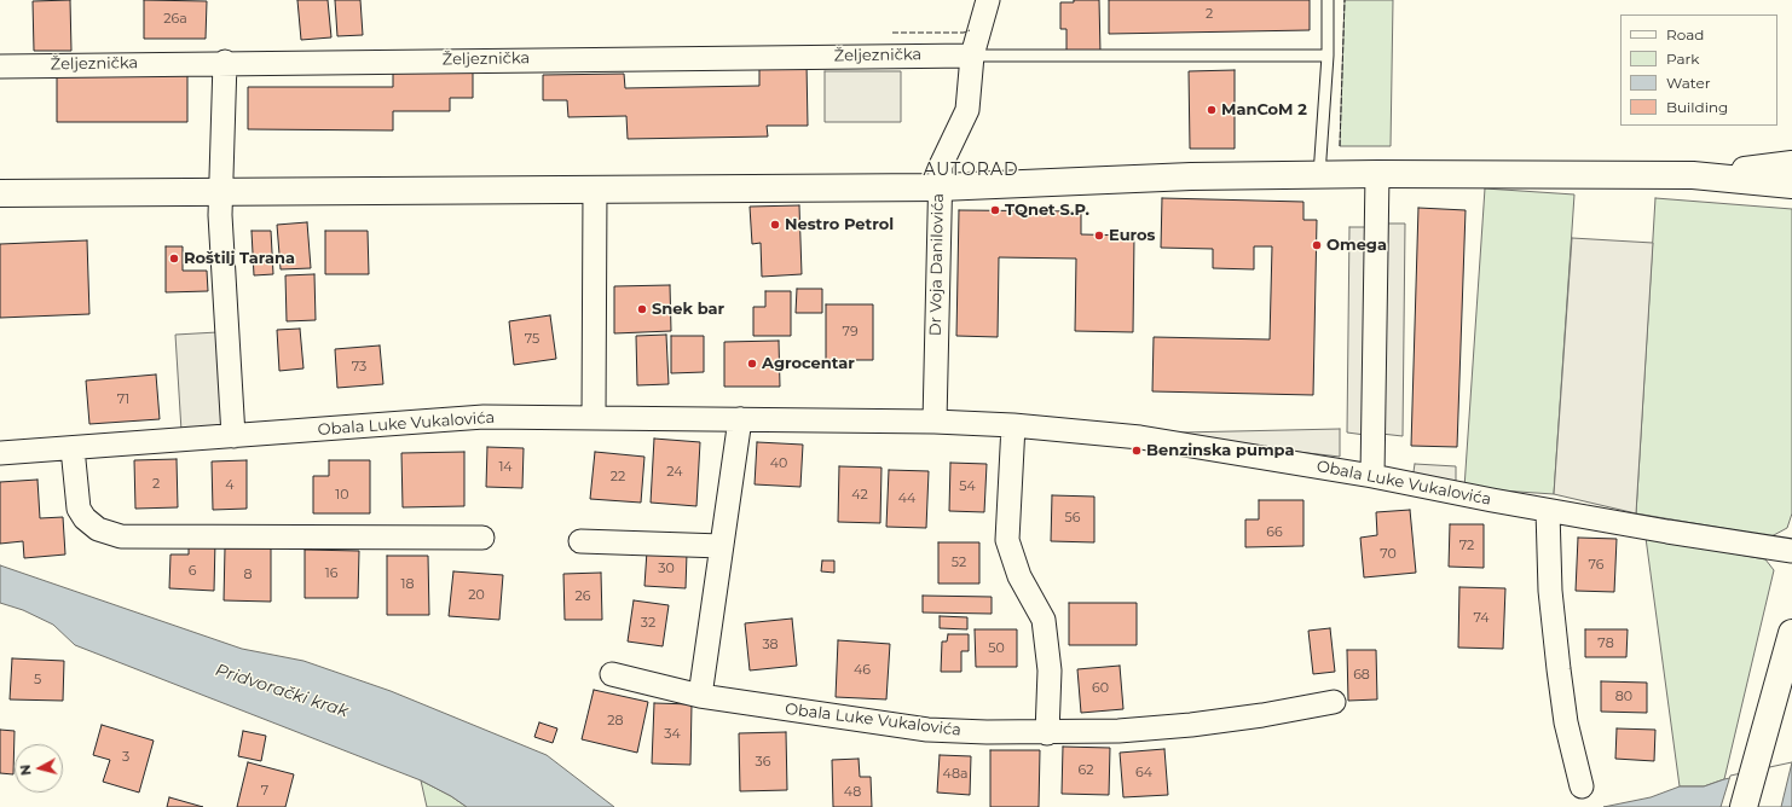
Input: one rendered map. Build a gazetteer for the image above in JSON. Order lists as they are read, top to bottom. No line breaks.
{"streets":{"street":["Željeznička","Dr Voja Danilovića","Obala Luke Vukalovića"]},"crossings":[["Željeznička","Dr Voja Danilovića"],["Dr Voja Danilovića","Obala Luke Vukalovića"]],"districts":["AUTORAD"],"water":["Pridvorački krak"],"places":["ManCoM 2","TQnet S.P.","Nestro Petrol","Euros","Omega","Roštilj Tarana","Snek bar","Agrocentar","Benzinska pumpa"],"house_numbers":["2","26a","79","75","73","71","40","14","24","22","2","4","54","10","42","44","56","66","72","70","52","76","30","6","16","8","18","20","26","74","32","78","38","50","46","68","5","60","80","28","34","3","36","62","64","48a","7","48"],"legend":["Road","Park","Water","Building"],"north":"left"}
